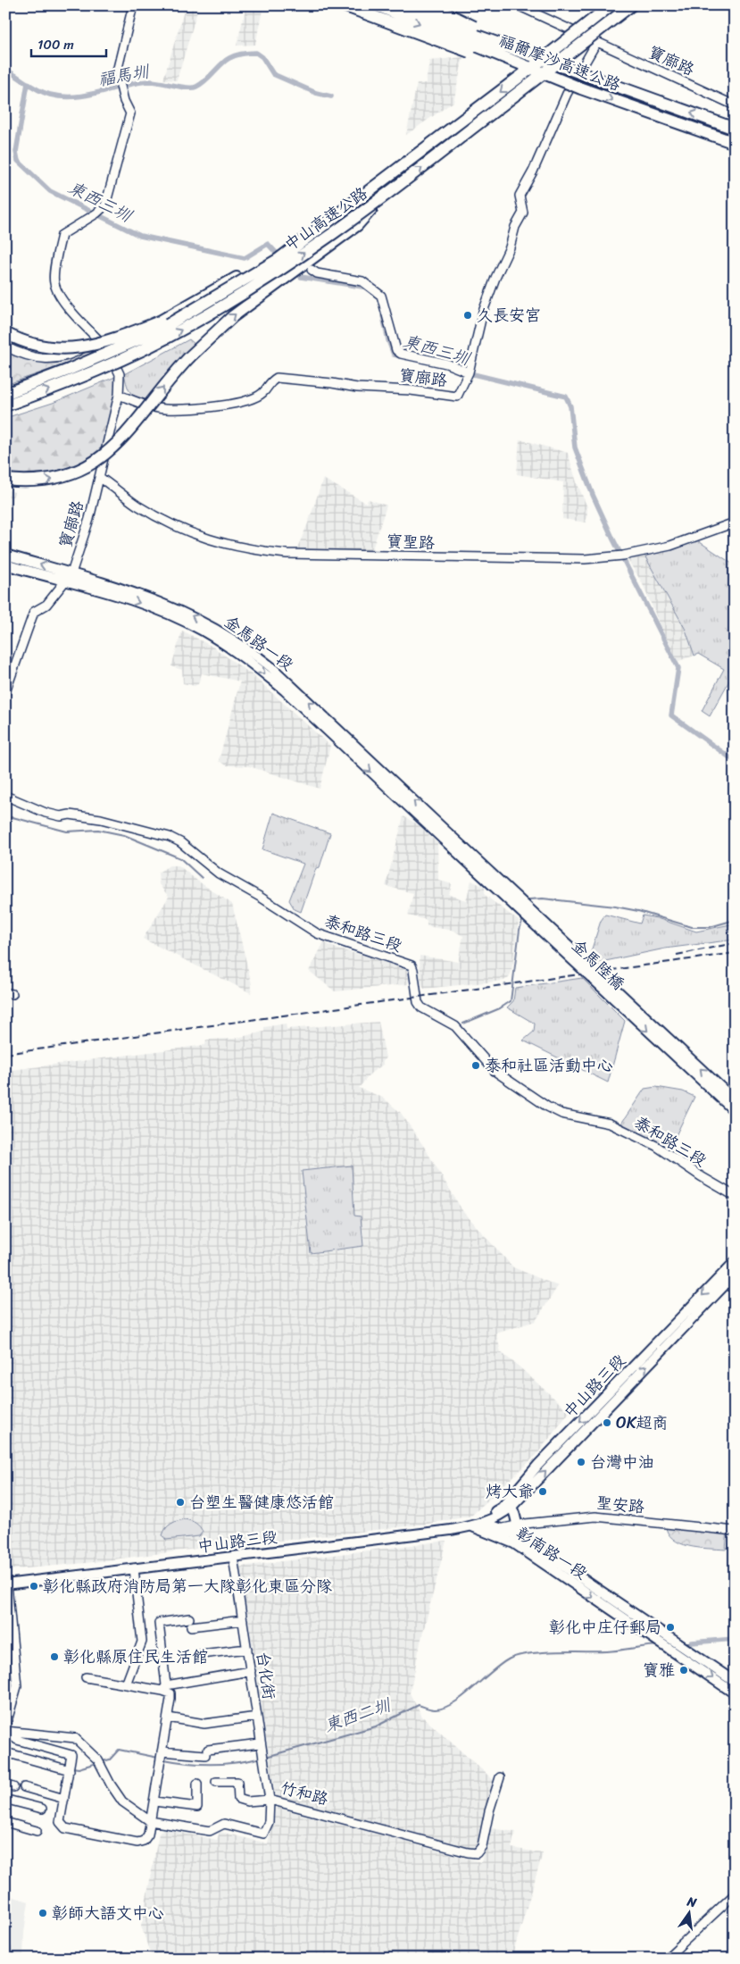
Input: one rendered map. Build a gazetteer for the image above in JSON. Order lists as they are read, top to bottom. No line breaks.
{"streets":{"highway":["福爾摩沙高速公路","中山高速公路"],"main road":["金馬路一段","金馬陸橋","中山路三段","彰南路一段"],"street":["寶廍路","寶聖路","泰和路三段","聖安路","台化街","竹和路"]},"crossings":[["寶廍路","寶聖路"],["寶廍路","金馬路一段"],["金馬路一段","金馬陸橋"],["中山路三段","彰南路一段"],["中山路三段","台化街"],["聖安路","彰南路一段"],["台化街","竹和路"]],"water":["福馬圳","東西三圳","東西二圳"],"places":["久長安宮","泰和社區活動中心","OK超商","台灣中油","烤大爺","台塑生醫健康悠活館","彰化縣政府消防局第一大隊彰化東區分隊","彰化中庄仔郵局","彰化縣原住民生活館","寶雅","彰師大語文中心"],"scale_bar":"100 m","north":"top"}
